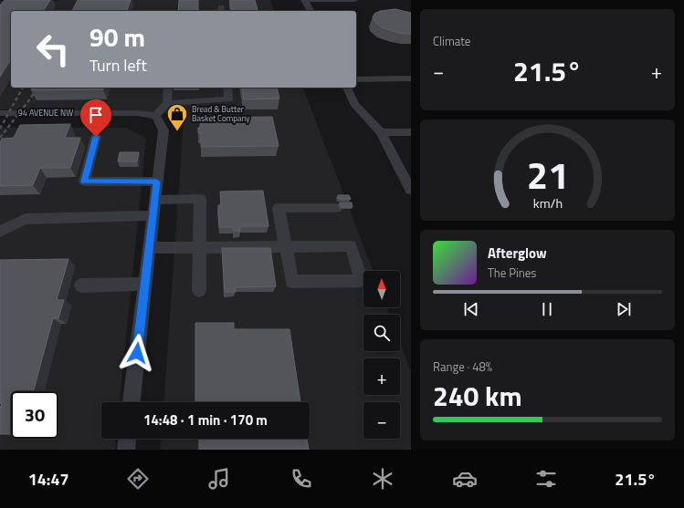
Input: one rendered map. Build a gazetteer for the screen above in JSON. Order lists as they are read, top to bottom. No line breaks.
{"streets":{"street":["94 AVENUE NW"]},"places":{"shop":["Bread & Butter Basket Company"]},"north":"top","page":{"tile":["Climate",["Range · 48%","240 km"]],"turn":["90 m","Turn left"],"heat":["−","21.5°","+"],"song":["Afterglow","The Pines"],"map_buttons":["+","−"],"limit":"30","trip":"14:48 · 1 min · 170 m","tabs":["14:47","21.5°"],"gauge":["21","km/h"]}}
